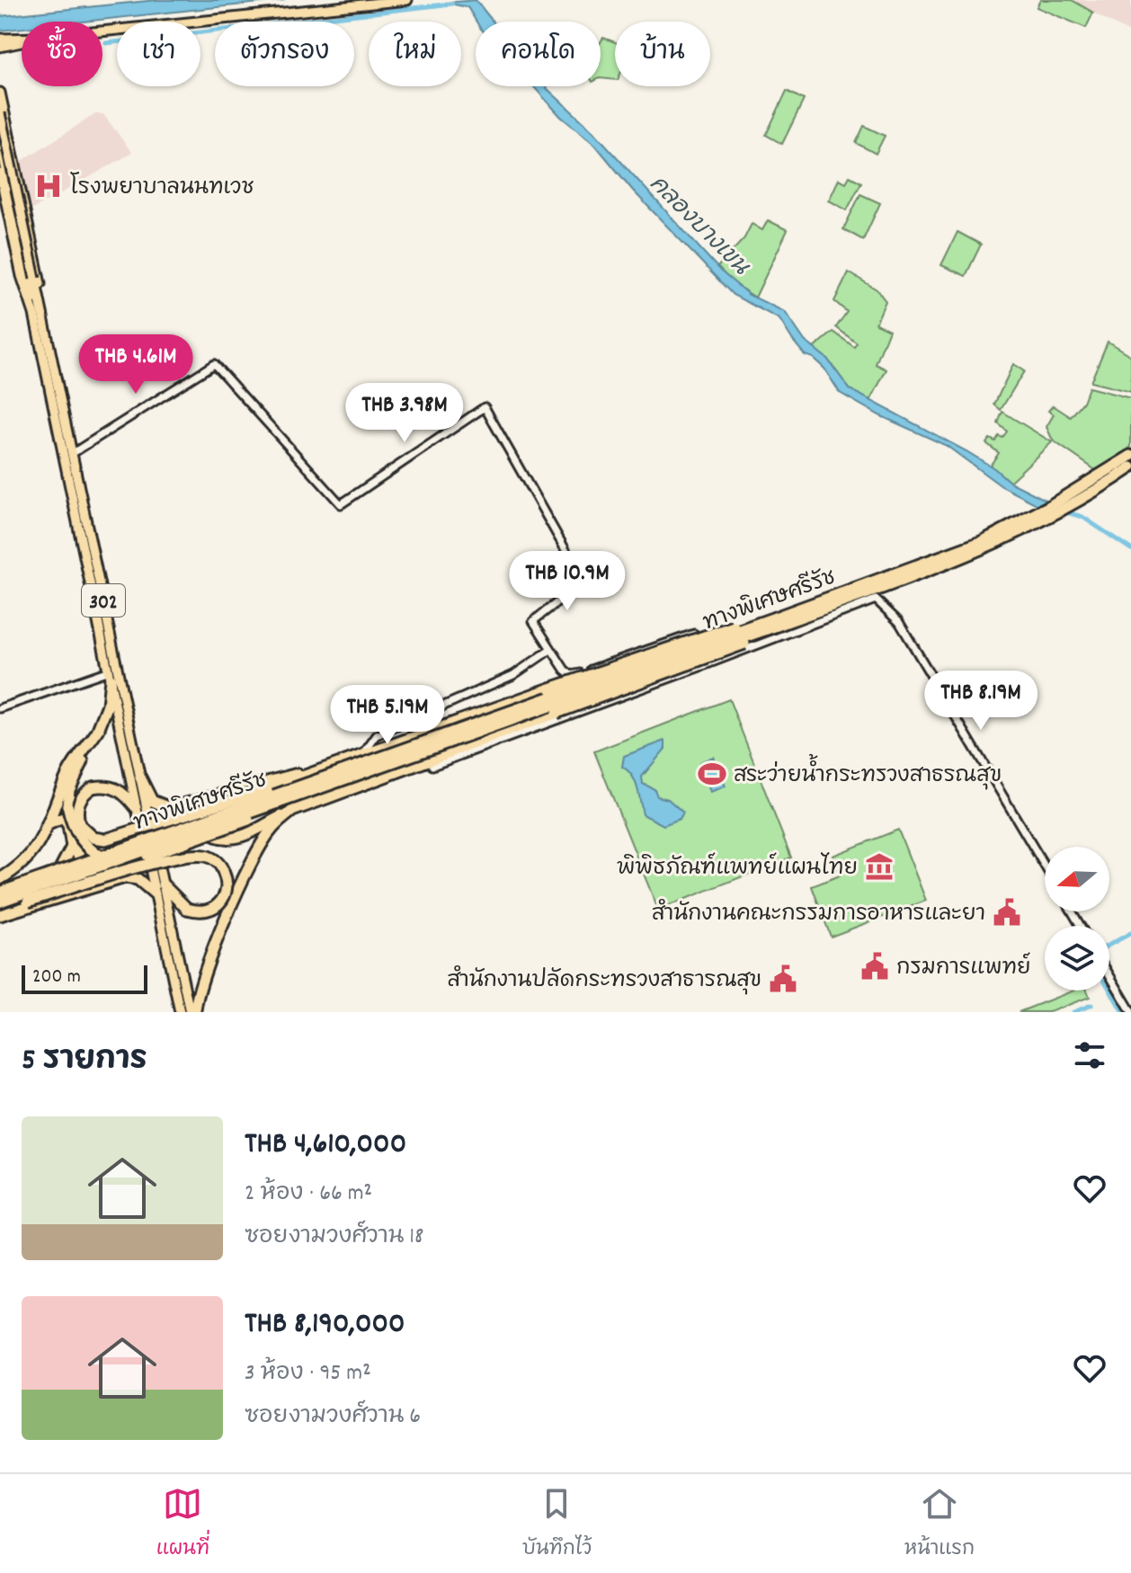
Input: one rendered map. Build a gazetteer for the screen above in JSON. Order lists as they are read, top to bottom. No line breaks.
{"streets":{"highway":["ทางพิเศษศรีรัช"],"main road":["302"]},"water":["คลองบางเขน"],"places":{"hospital":["โรงพยาบาลนนทเวช"],"sports":["สระว่ายน้ำกระทรวงสาธรณสุข"],"museum":["พิพิธภัณฑ์แพทย์แผนไทย"],"public building":["สำนักงานคณะกรรมการอาหารและยา","กรมการแพทย์","สำนักงานปลัดกระทรวงสาธารณสุข"]},"scale_bar":"200 m","north":"left","page":{"chip":["ซื้อ","เช่า","ตัวกรอง","ใหม่","คอนโด","บ้าน"],"price":["THB 4.61M","THB 3.98M","THB 10.9M","THB 8.19M","THB 5.19M"],"scale":"200 m","heading":"5 รายการ","list":[{"name":"THB 4,610,000","note":"2 ห้อง · 66 m² · ซอยงามวงศ์วาน 18"},{"name":"THB 8,190,000","note":"3 ห้อง · 95 m² · ซอยงามวงศ์วาน 6"}],"tabs":["แผนที่","บันทึกไว้","หน้าแรก"]}}
